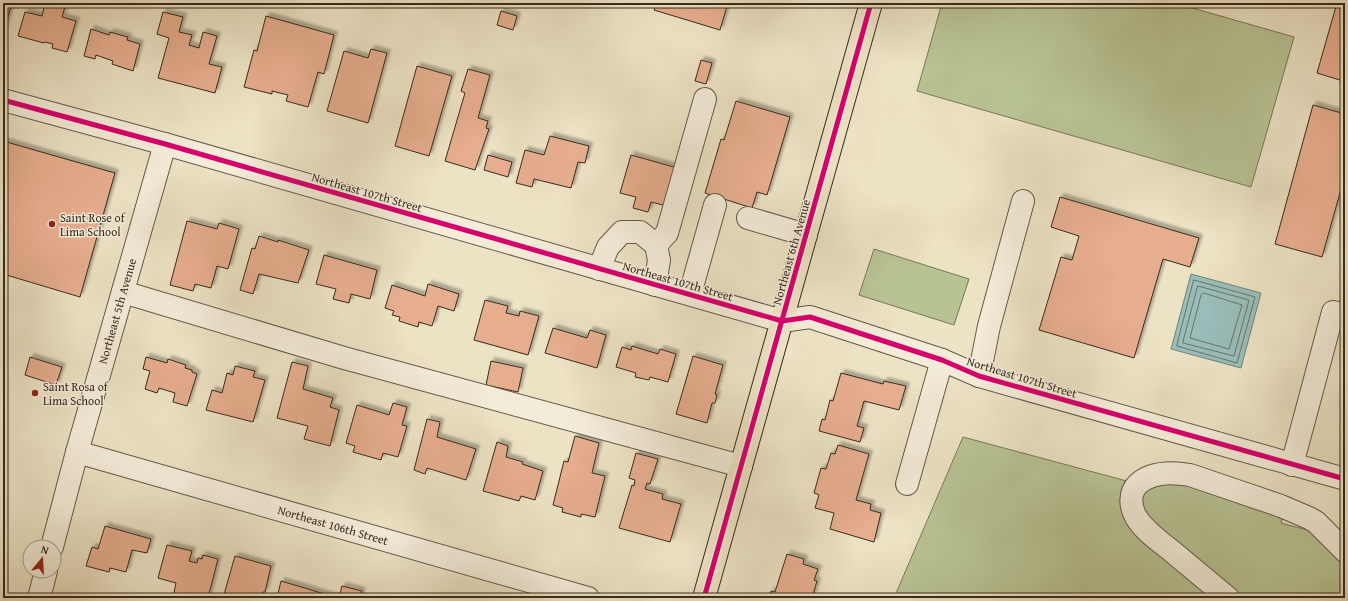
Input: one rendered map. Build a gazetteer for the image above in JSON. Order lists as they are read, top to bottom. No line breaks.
{"streets":{"main road":["Northeast 6th Avenue"],"street":["Northeast 107th Street","Northeast 5th Avenue","Northeast 106th Street"]},"crossings":[["Northeast 107th Street","Northeast 6th Avenue"],["Northeast 107th Street","Northeast 5th Avenue"],["Northeast 5th Avenue","Northeast 106th Street"]],"places":["Saint Rose of Lima School","Saint Rosa of Lima School"],"north":"top"}
